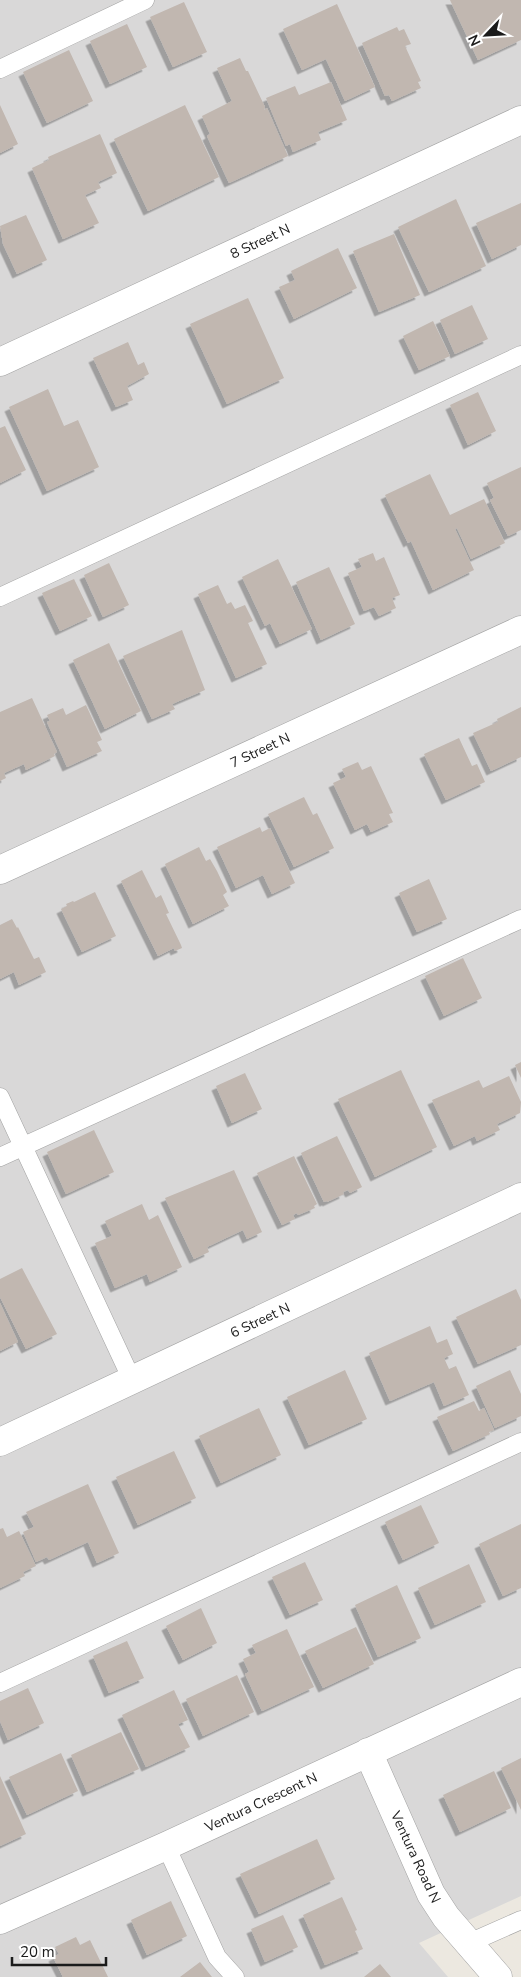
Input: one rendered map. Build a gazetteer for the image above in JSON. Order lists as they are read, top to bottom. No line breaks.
{"streets":{"street":["8 Street N","7 Street N","6 Street N","Ventura Crescent N","Ventura Road N"]},"crossings":[["Ventura Crescent N","Ventura Road N"]],"scale_bar":"20 m","north":"bottom left"}
